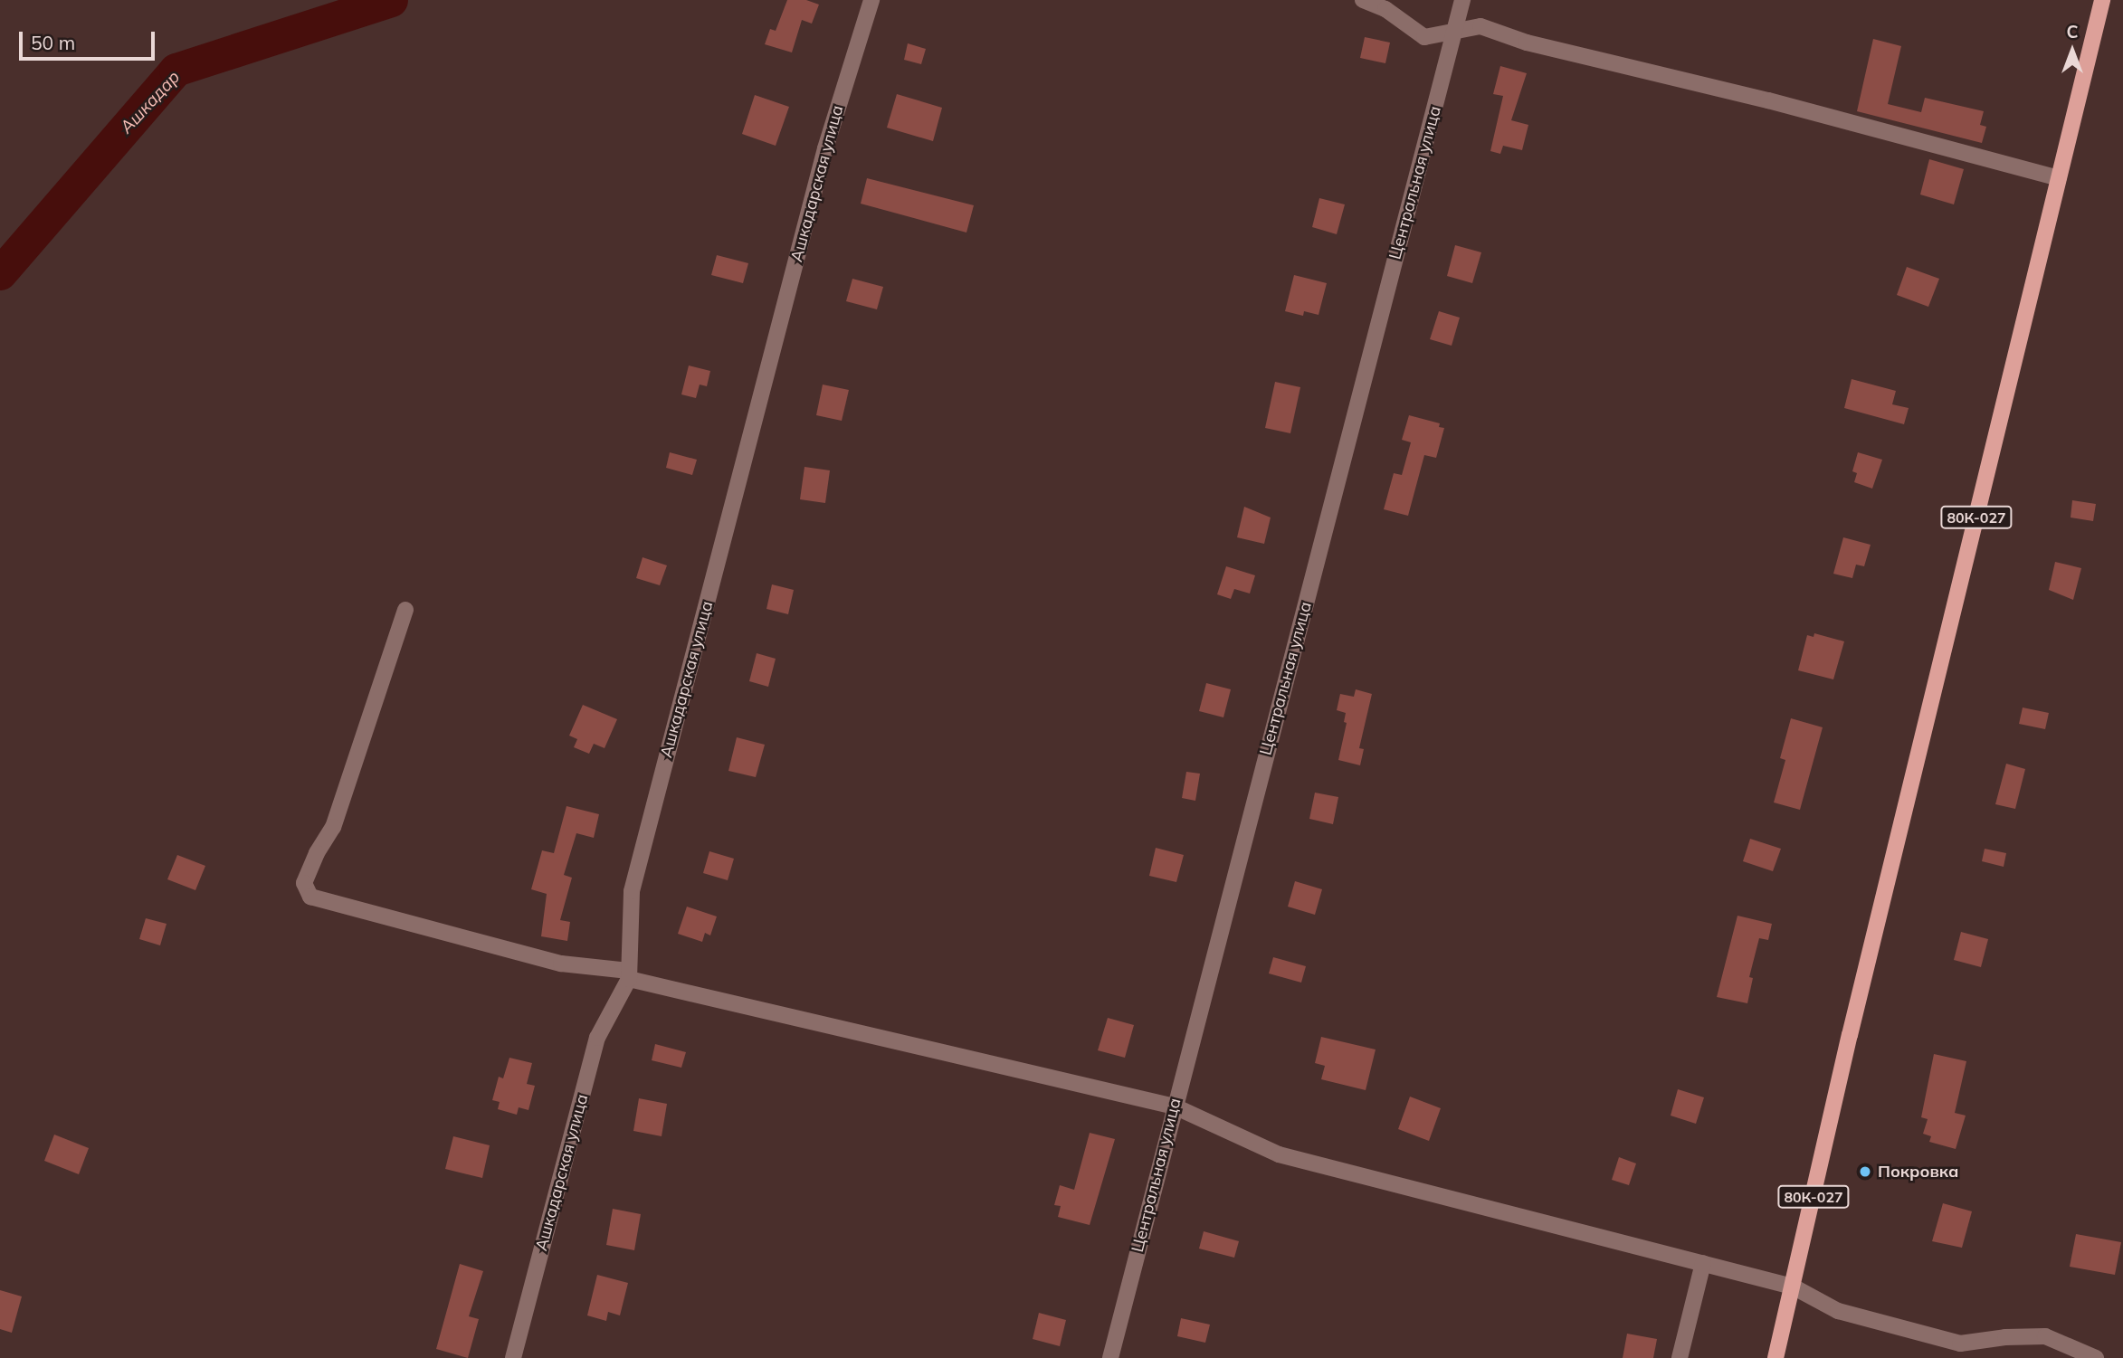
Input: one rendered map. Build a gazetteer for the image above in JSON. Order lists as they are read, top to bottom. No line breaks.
{"streets":{"main road":["80К-027"],"street":["Центральная улица","Ашкадарская улица"]},"water":["Ашкадар"],"places":["Покровка"],"scale_bar":"50 m","north":"top"}
